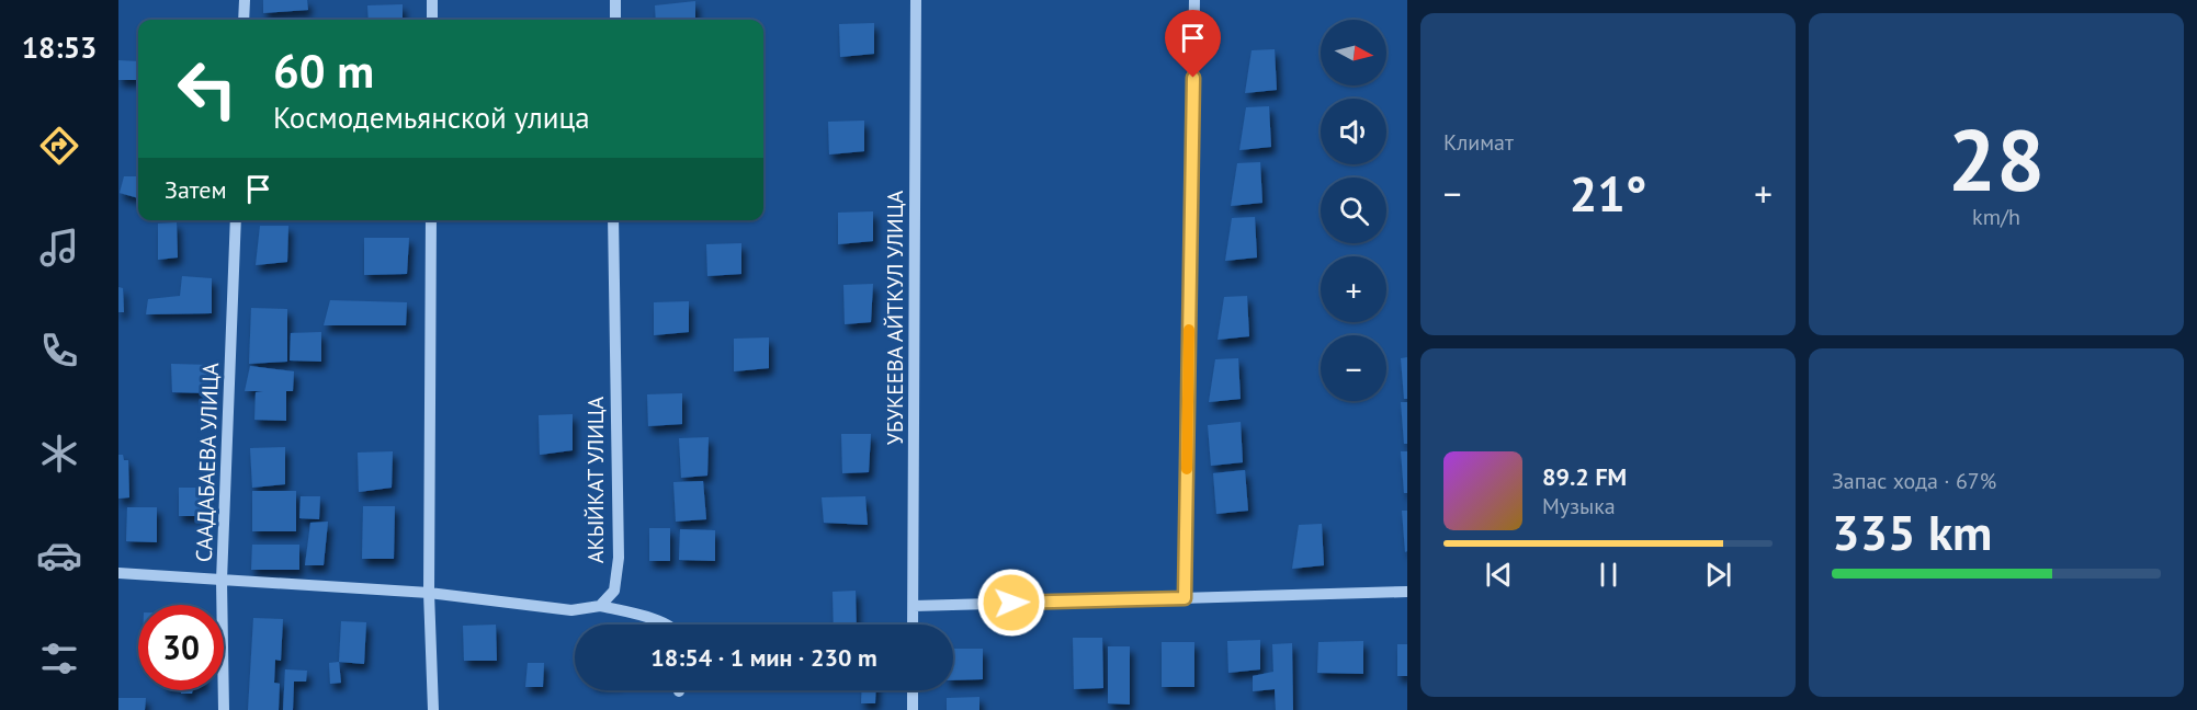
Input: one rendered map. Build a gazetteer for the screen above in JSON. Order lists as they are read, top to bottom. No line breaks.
{"streets":{"street":["УБУКЕЕВА АЙТКУЛ УЛИЦА","СААДАБАЕВА УЛИЦА","АКЫЙКАТ УЛИЦА"]},"north":"right","page":{"tabs":"18:53","tile":["Климат",["28","km/h"],["Запас хода · 67%","335 km"]],"map_buttons":["+","−"],"turn":["60 m","Космодемьянской улица"],"then":"Затем","heat":["−","21°","+"],"song":["89.2 FM","Музыка"],"limit":"30","trip":"18:54 · 1 мин · 230 m"}}
